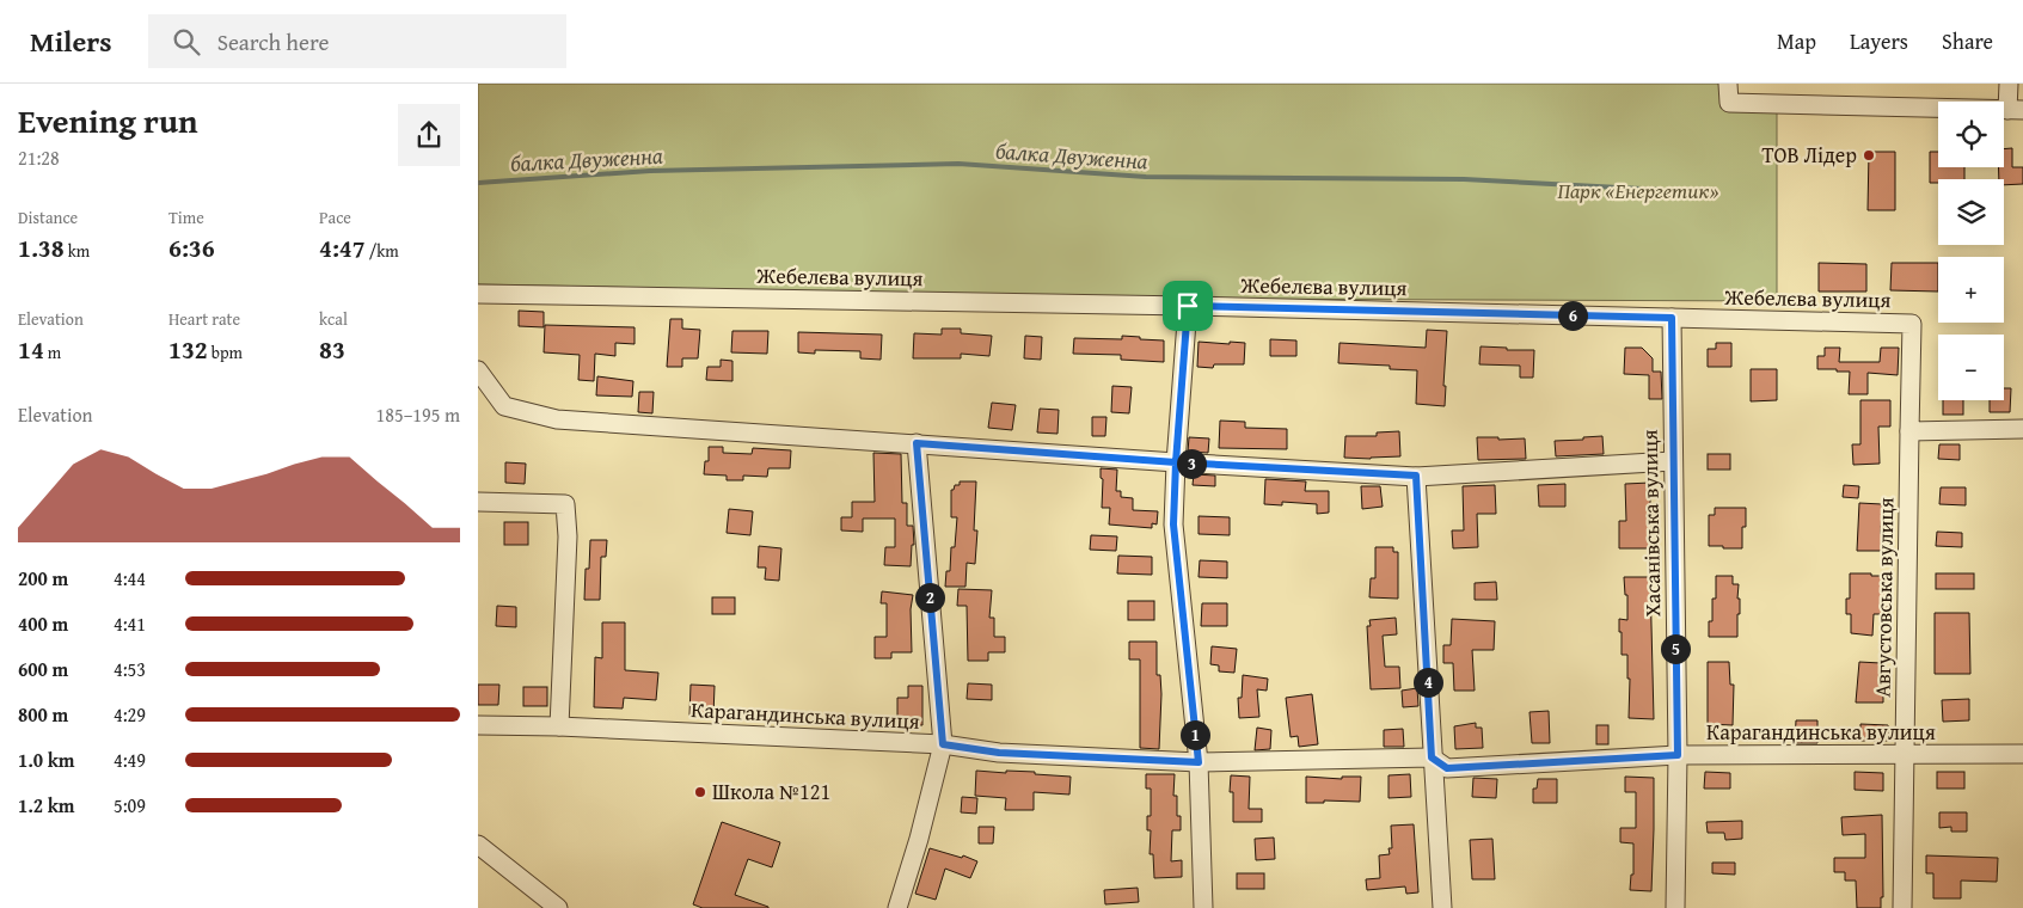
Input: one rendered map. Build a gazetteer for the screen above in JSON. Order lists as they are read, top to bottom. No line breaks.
{"streets":{"street":["Жебелєва вулиця","Хасанівська вулиця","Августовська вулиця","Карагандинська вулиця"]},"crossings":[["Жебелєва вулиця","Хасанівська вулиця"],["Жебелєва вулиця","Августовська вулиця"],["Хасанівська вулиця","Карагандинська вулиця"],["Августовська вулиця","Карагандинська вулиця"]],"water":["балка Двуженна"],"parks":["Парк «Енергетик»"],"places":["ТОВ Лідер","Школа №121"],"page":{"header":"Milers","search":"Search here","nav":["Map","Layers","Share"],"heading":["Evening run","21:28"],"map_buttons":["+","−"],"stats":[["Distance","1.38 km"],["Time","6:36"],["Pace","4:47 /km"],["Elevation","14 m"],["Heart rate","132 bpm"],["kcal","83"]],"pins":["6","3","2","5","4","1"],"chart":["Elevation","185–195 m"],"list":[{"name":"200 m","note":"4:44"},{"name":"400 m","note":"4:41"},{"name":"600 m","note":"4:53"},{"name":"800 m","note":"4:29"},{"name":"1.0 km","note":"4:49"},{"name":"1.2 km","note":"5:09"}]}}
